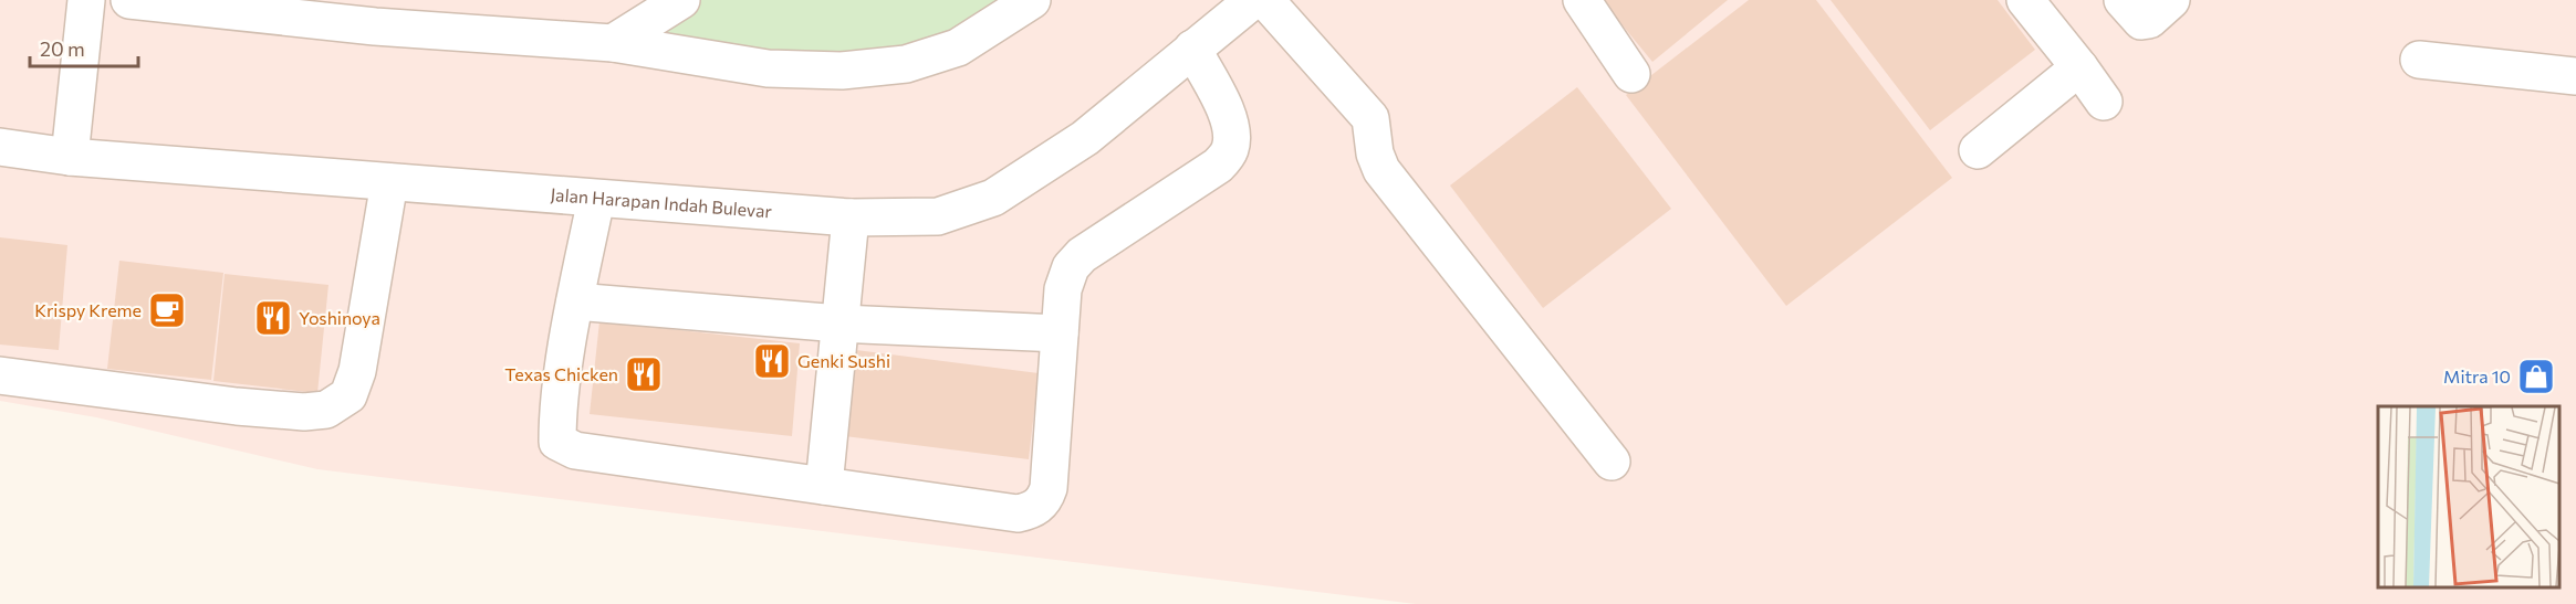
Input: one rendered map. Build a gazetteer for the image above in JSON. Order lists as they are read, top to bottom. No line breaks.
{"streets":{"street":["Jalan Harapan Indah Bulevar"]},"places":{"cafe":["Krispy Kreme"],"restaurant":["Yoshinoya","Genki Sushi","Texas Chicken"],"shop":["Mitra 10"]},"scale_bar":"20 m"}
